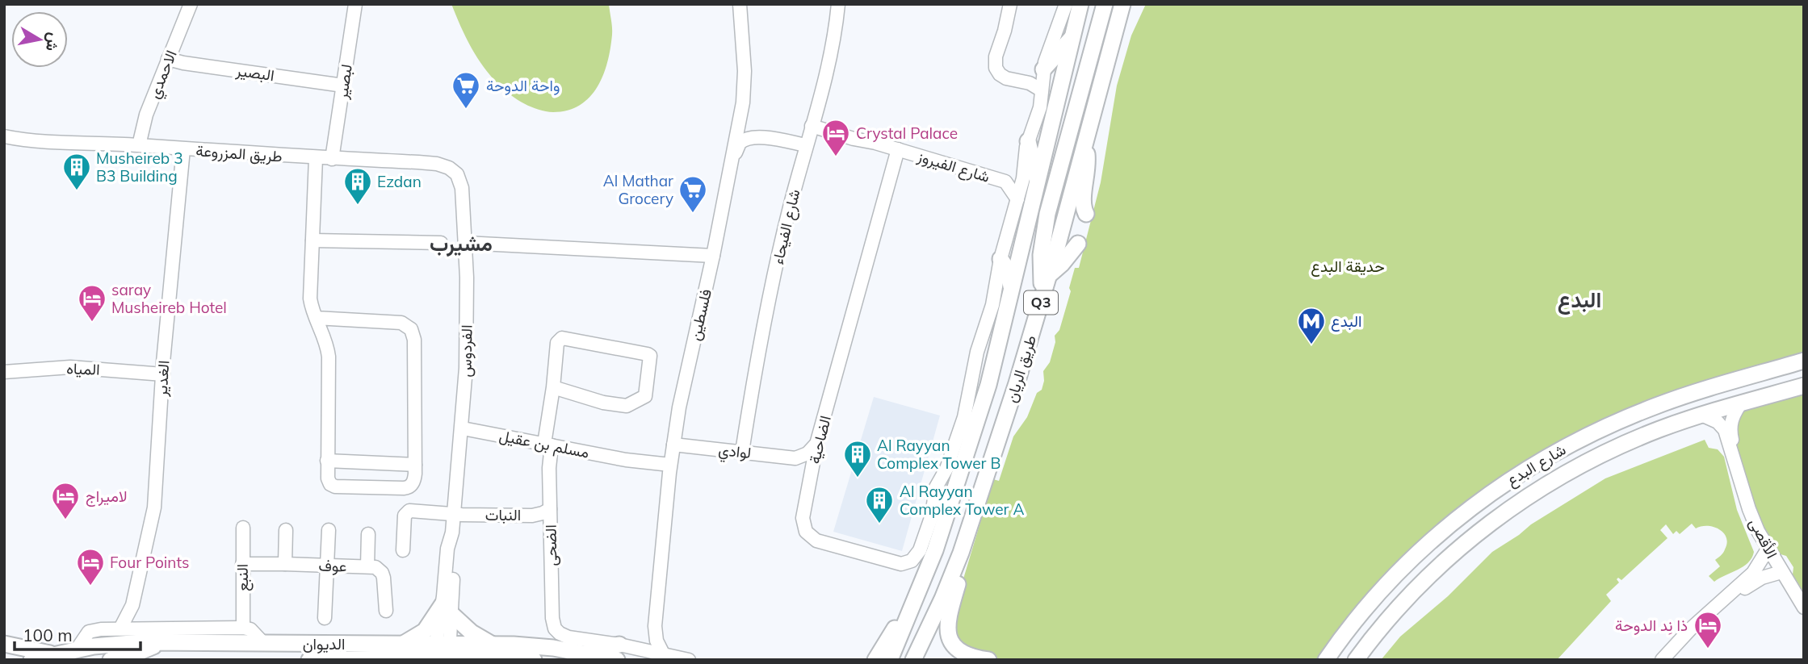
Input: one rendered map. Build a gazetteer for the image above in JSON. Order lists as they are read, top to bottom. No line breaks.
{"streets":{"main road":["Q3","طريق الريان","شارع البدع","الديوان"],"street":["البصير","الاحمدي","لبصير","طريق المزروعة","شارع الفيروز","شارع الفيحاء","فلسطين","الفردوس","المياه","الغدير","الضاحية","مسلم بن عقيل","لوادي","النبات","الأقصى","الضحى","عوف","النبع"]},"crossings":[["البصير","الاحمدي"],["البصير","لبصير"],["الاحمدي","طريق المزروعة"],["لبصير","طريق المزروعة"],["طريق المزروعة","الفردوس"],["طريق المزروعة","الغدير"],["شارع الفيروز","شارع الفيحاء"],["شارع الفيروز","طريق الريان"],["شارع الفيروز","الضاحية"],["شارع الفيحاء","لوادي"],["فلسطين","مسلم بن عقيل"],["فلسطين","لوادي"],["الفردوس","مسلم بن عقيل"],["الفردوس","النبات"],["الفردوس","الديوان"],["المياه","الغدير"],["طريق الريان","الضاحية"],["مسلم بن عقيل","الضحى"],["شارع البدع","الأقصى"],["النبات","الضحى"],["الضحى","الديوان"],["عوف","النبع"]],"districts":["مشيرب","البدع"],"parks":["حديقة البدع"],"places":{"supermarket":["واحة الدوحة","Al Mathar Grocery"],"hotel":["Crystal Palace","saray Musheireb Hotel","لاميراج","Four Points","ذا نِد الدوحة"],"building":["Musheireb 3 B3 Building","Ezdan","Al Rayyan Complex Tower B","Al Rayyan Complex Tower A"],"metro station":["البدع"]},"scale_bar":"100 m","north":"right"}
